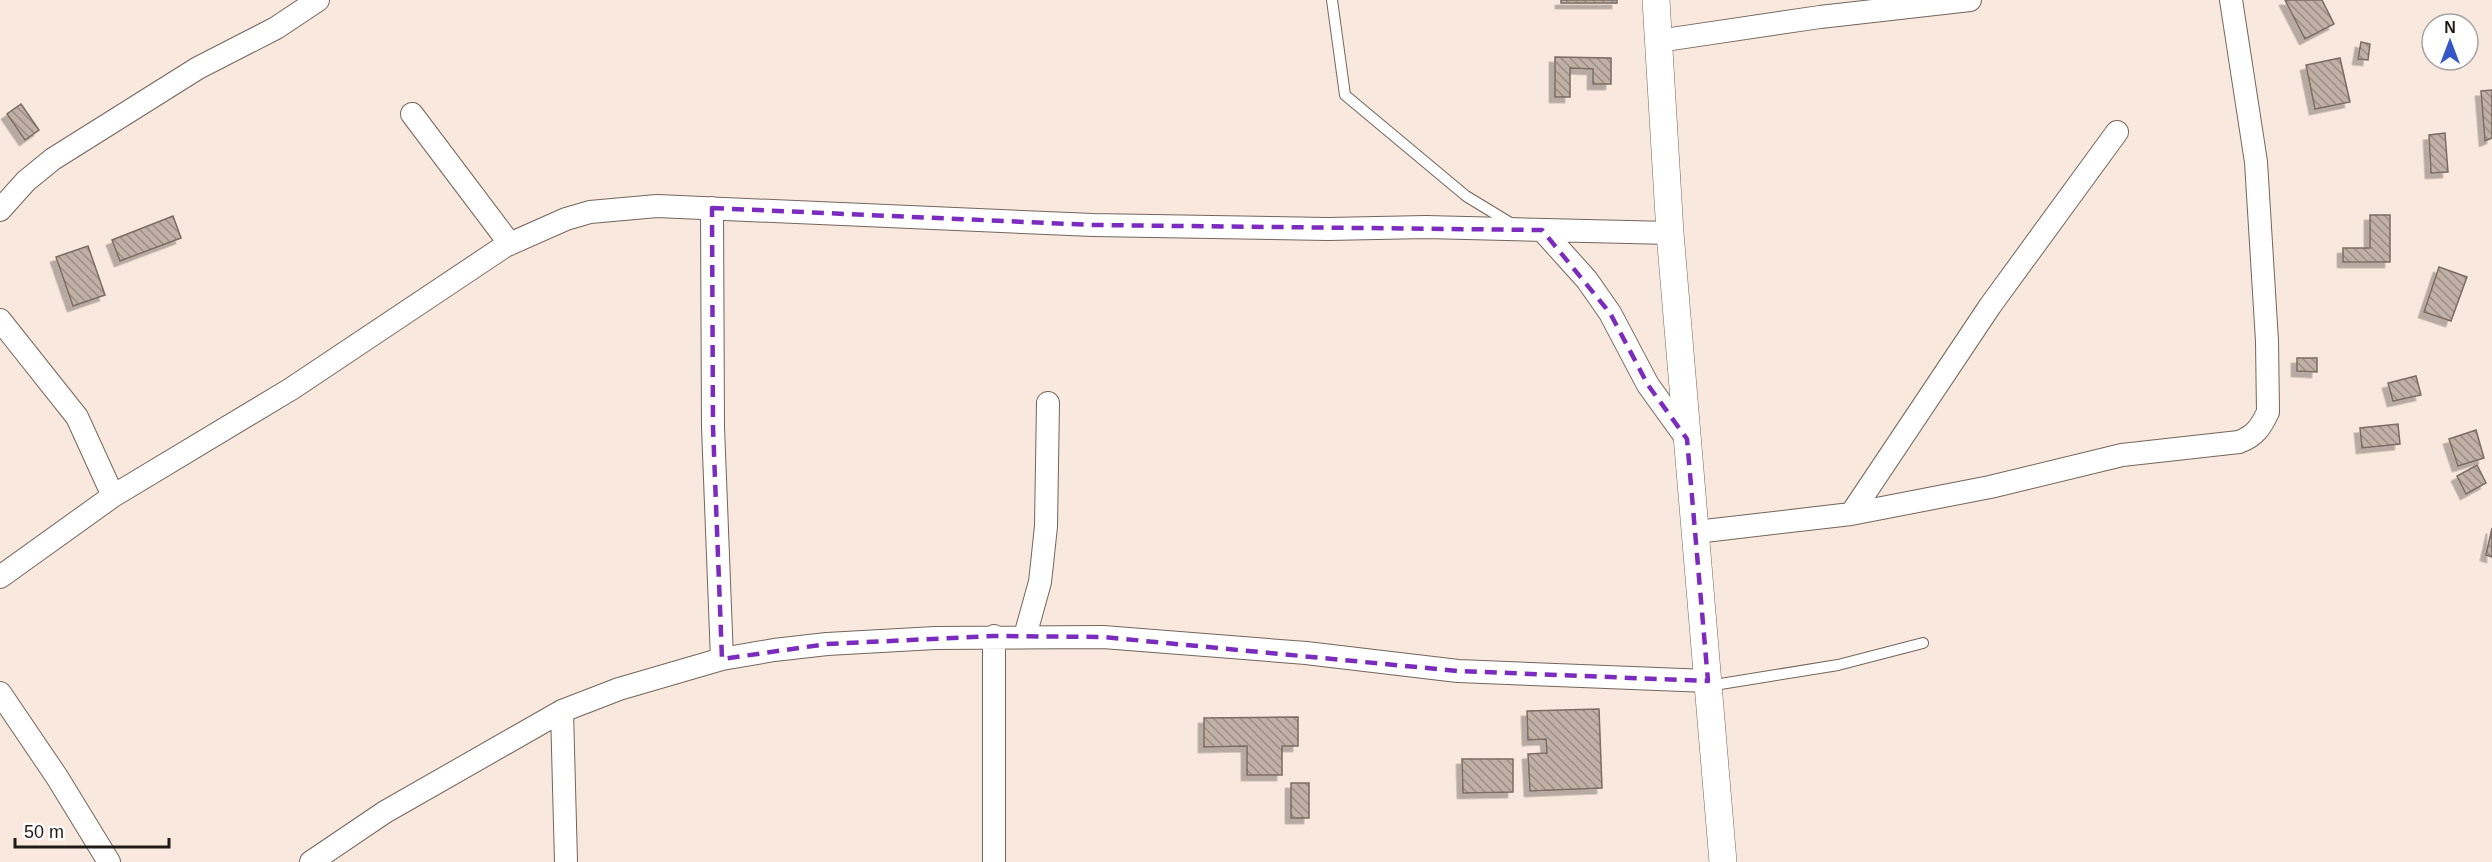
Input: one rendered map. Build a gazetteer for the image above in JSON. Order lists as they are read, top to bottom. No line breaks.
{"scale_bar":"50 m","north":"top"}
